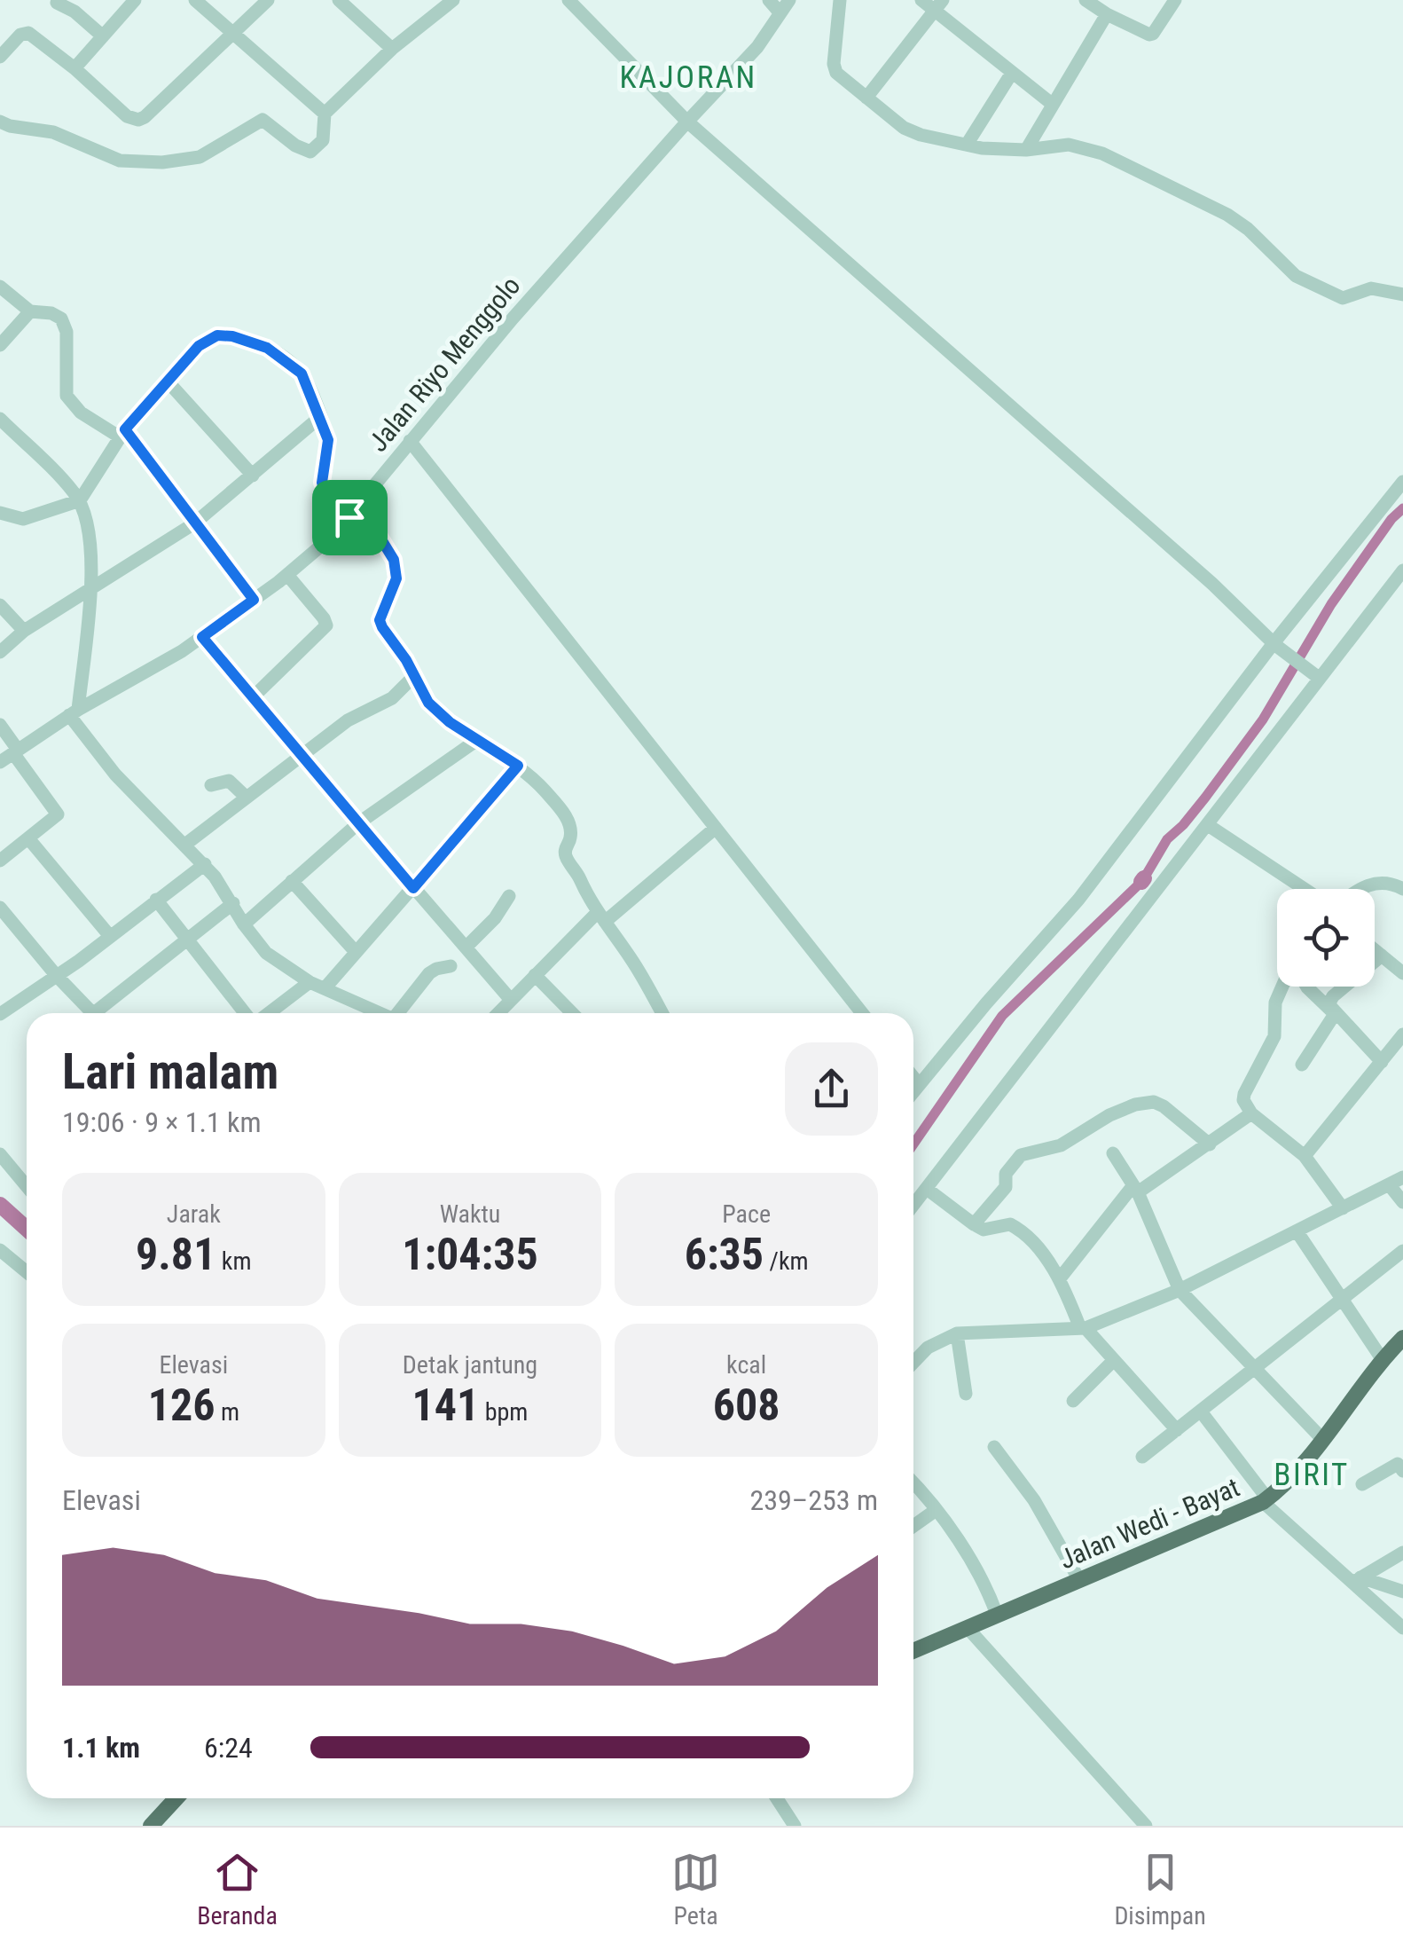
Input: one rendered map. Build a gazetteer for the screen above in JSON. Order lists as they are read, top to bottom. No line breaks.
{"streets":{"main road":["Jalan Wedi - Bayat"],"street":["Jalan Riyo Menggolo"]},"districts":["KAJORAN","BIRIT"],"page":{"heading":["Lari malam","19:06 · 9 × 1.1 km"],"stats":[["Jarak","9.81 km"],["Waktu","1:04:35"],["Pace","6:35 /km"],["Elevasi","126 m"],["Detak jantung","141 bpm"],["kcal","608"]],"chart":["Elevasi","239–253 m"],"list":[{"name":"1.1 km","note":"6:24"}],"tabs":["Beranda","Peta","Disimpan"]}}
